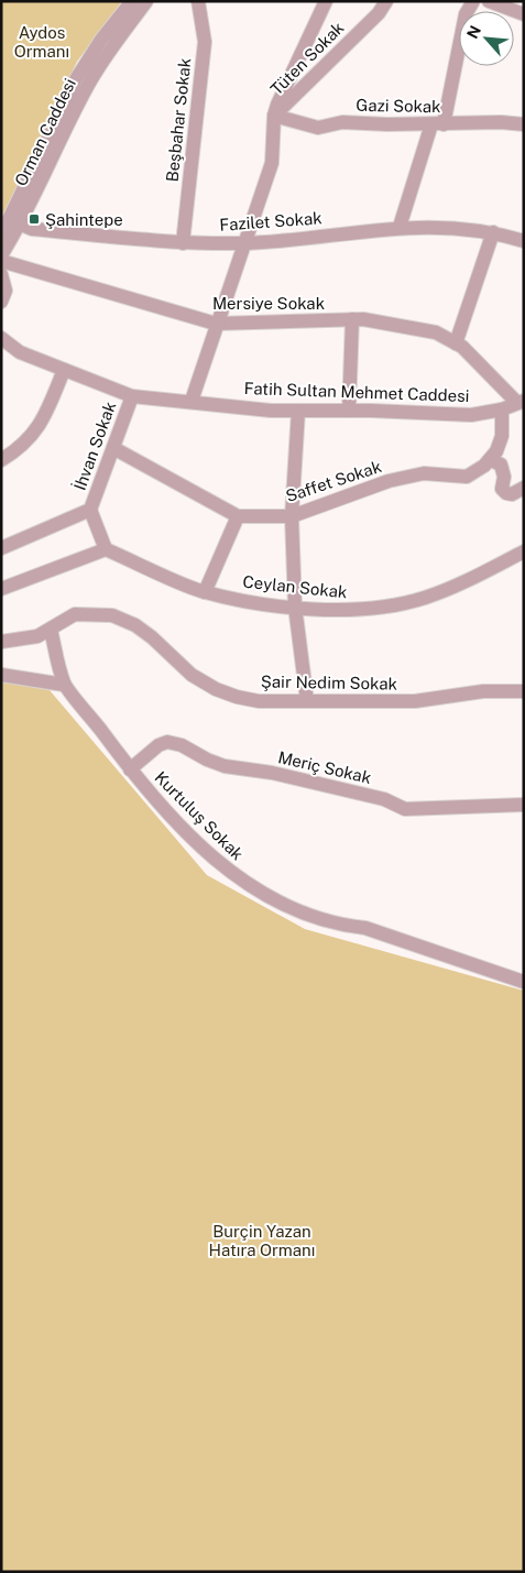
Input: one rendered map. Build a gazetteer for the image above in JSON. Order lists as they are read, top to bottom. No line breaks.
{"streets":{"street":["Tüten Sokak","Gazi Sokak","Beşbahar Sokak","Orman Caddesi","Fazilet Sokak","Mersiye Sokak","Fatih Sultan Mehmet Caddesi","İhvan Sokak","Saffet Sokak","Ceylan Sokak","Şair Nedim Sokak","Meriç Sokak","Kurtuluş Sokak"]},"crossings":[["Tüten Sokak","Gazi Sokak"],["Beşbahar Sokak","Fazilet Sokak"],["Orman Caddesi","Fazilet Sokak"],["Mersiye Sokak","Fatih Sultan Mehmet Caddesi"],["Fatih Sultan Mehmet Caddesi","İhvan Sokak"],["İhvan Sokak","Saffet Sokak"],["Şair Nedim Sokak","Kurtuluş Sokak"],["Meriç Sokak","Kurtuluş Sokak"]],"parks":["Aydos Ormanı","Burçin Yazan Hatıra Ormanı"],"places":{"transit":["Şahintepe"]},"north":"top left"}
